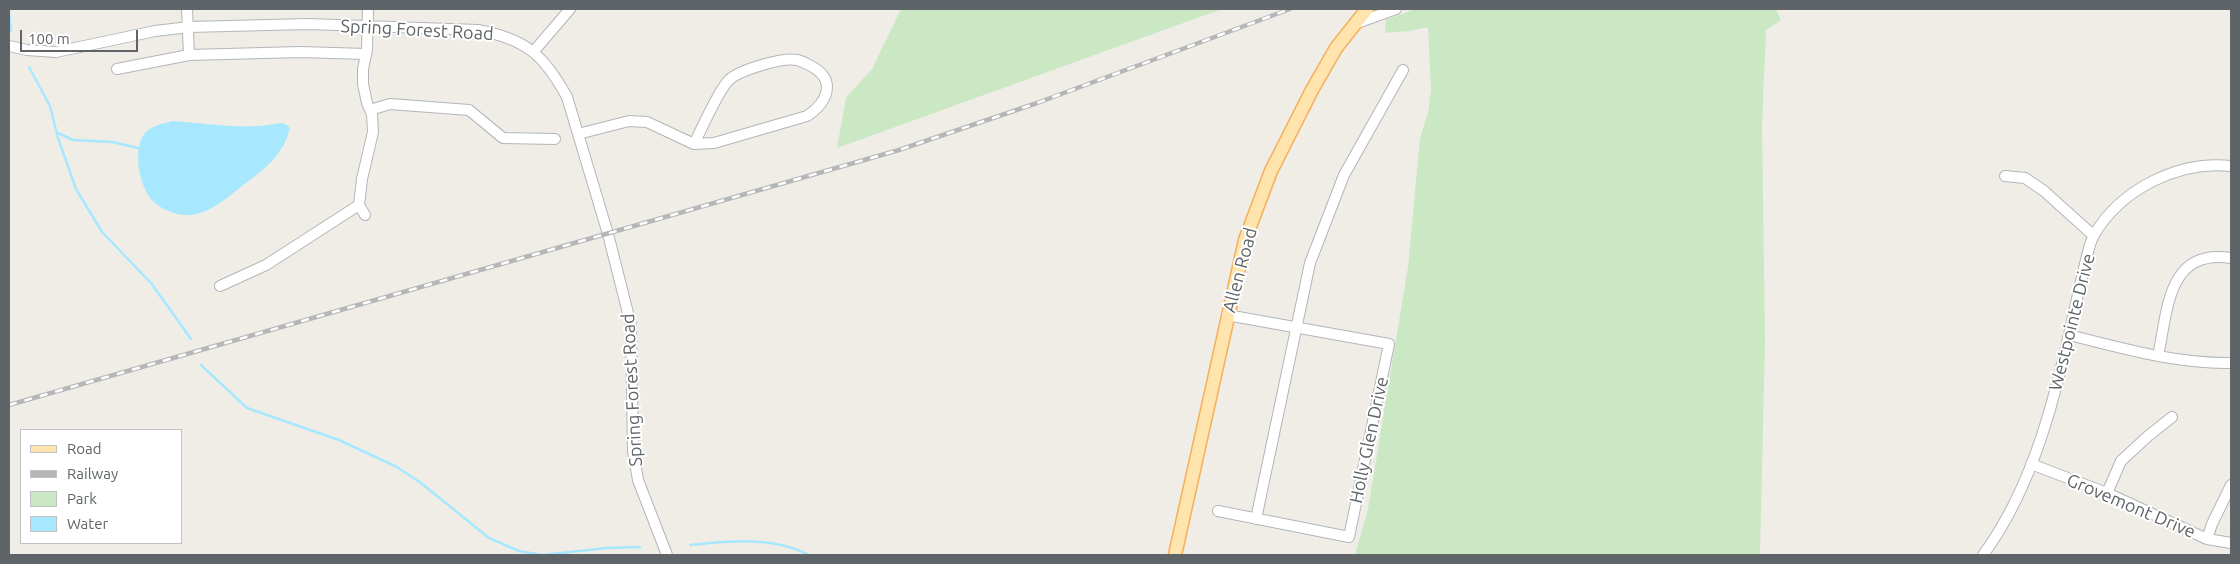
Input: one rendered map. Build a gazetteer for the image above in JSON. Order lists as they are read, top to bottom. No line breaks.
{"streets":{"main road":["Allen Road"],"street":["Spring Forest Road","Westpointe Drive","Holly Glen Drive","Grovemont Drive"]},"crossings":[["Allen Road","Holly Glen Drive"],["Westpointe Drive","Grovemont Drive"]],"legend":["Road","Railway","Park","Water"],"scale_bar":"100 m"}
